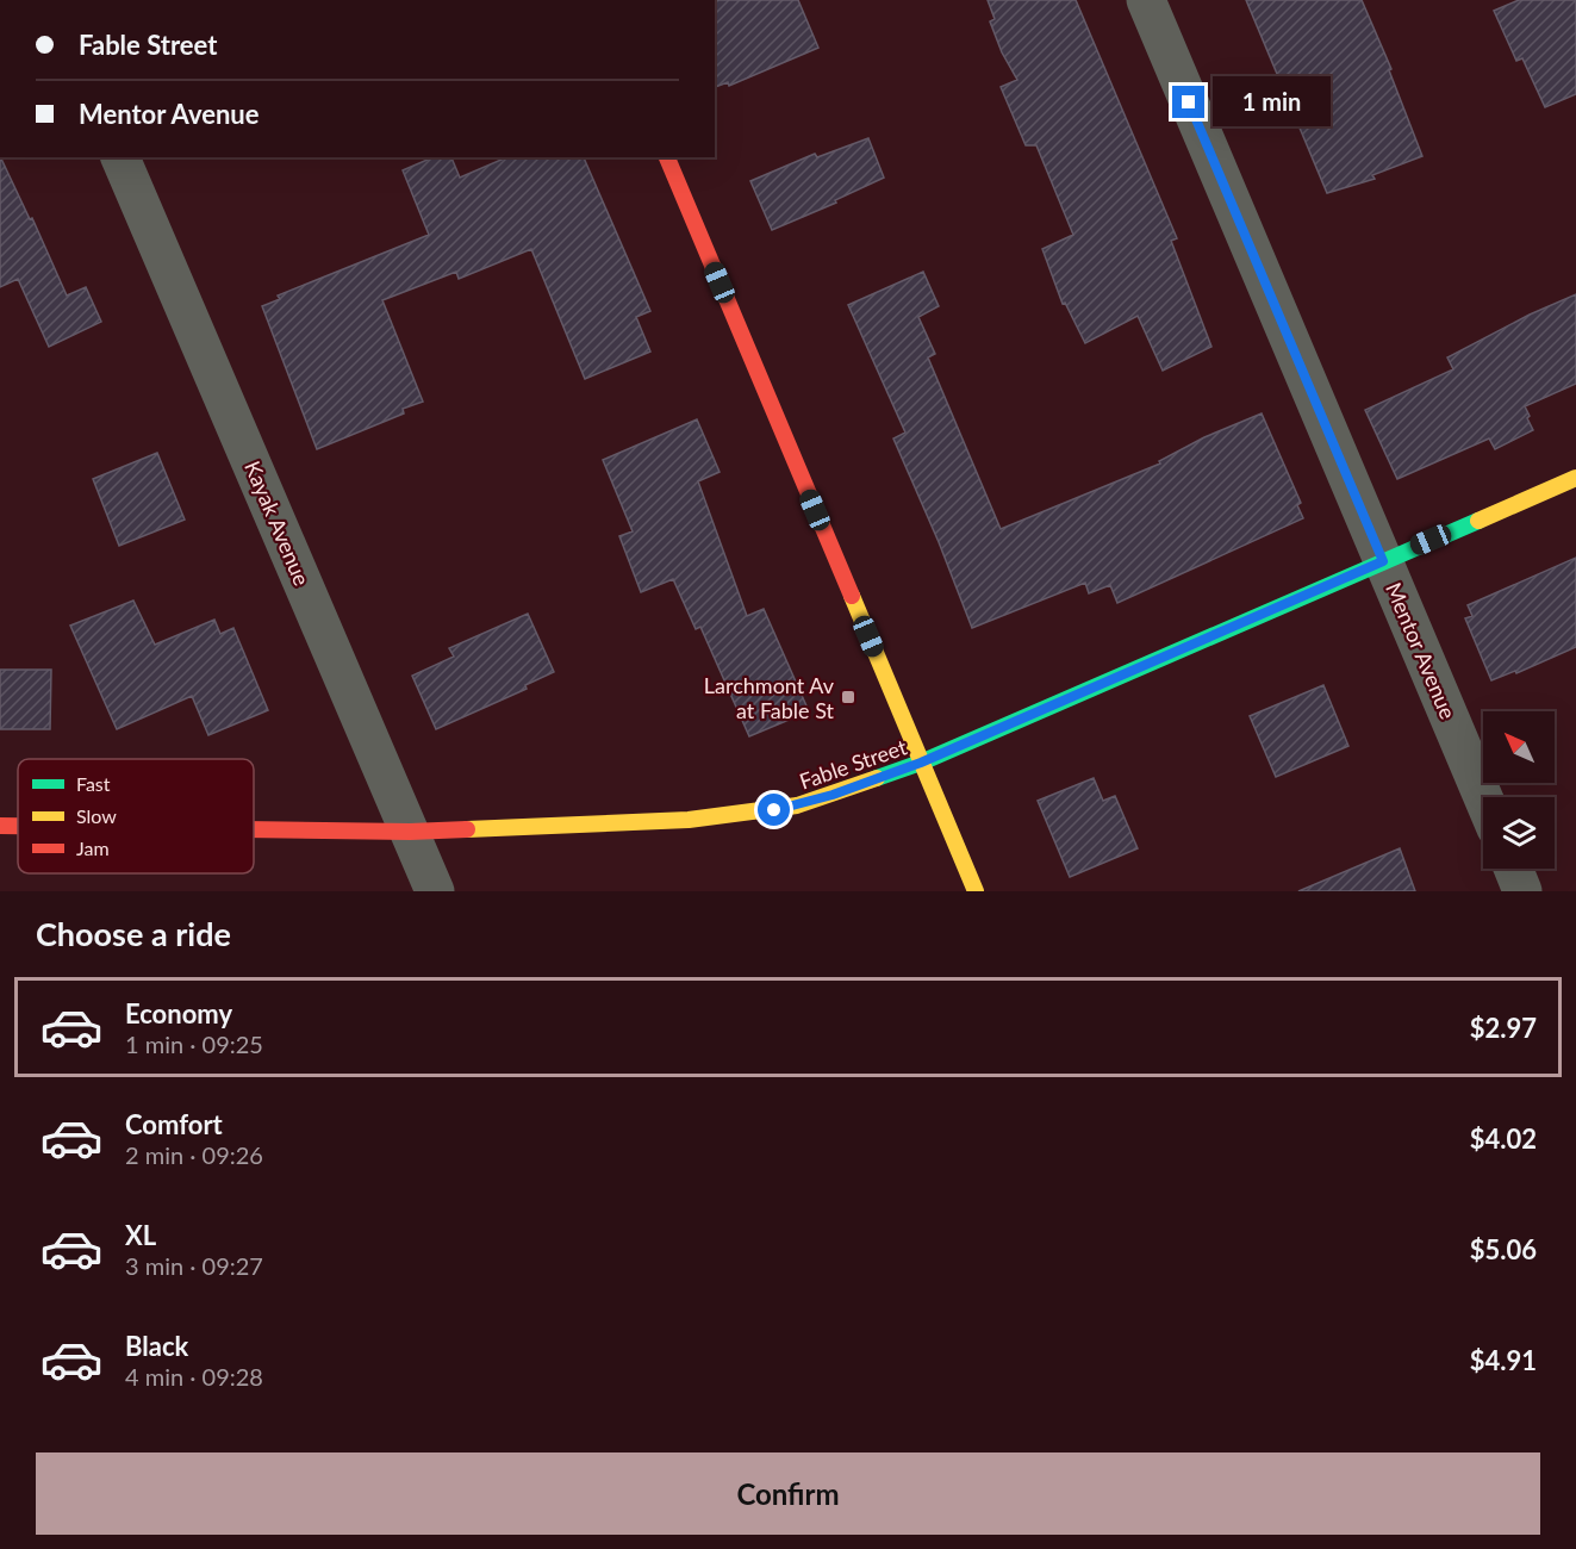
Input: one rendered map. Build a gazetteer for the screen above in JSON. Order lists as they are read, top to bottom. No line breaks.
{"streets":{"street":["Kayak Avenue","Mentor Avenue","Fable Street"]},"crossings":[["Kayak Avenue","Fable Street"],["Mentor Avenue","Fable Street"]],"places":{"transit":["Larchmont Av at Fable St"]},"legend":["Fast","Slow","Jam"],"north":"top left","page":{"banner":["Fable Street","Mentor Avenue"],"bubble":"1 min","heading":"Choose a ride","list":[{"name":"Economy","note":"1 min · 09:25","value":"$2.97"},{"name":"Comfort","note":"2 min · 09:26","value":"$4.02"},{"name":"XL","note":"3 min · 09:27","value":"$5.06"},{"name":"Black","note":"4 min · 09:28","value":"$4.91"}],"buttons":"Confirm"}}
